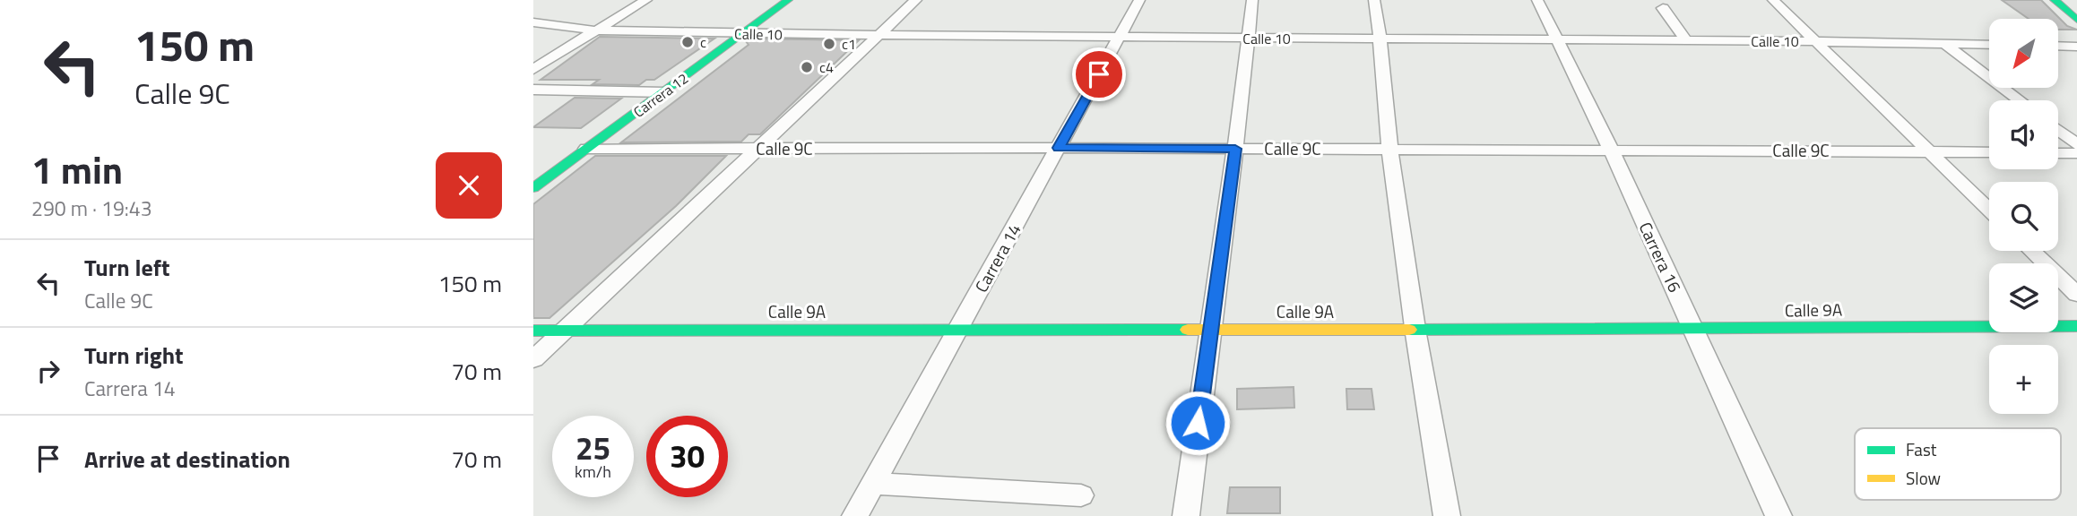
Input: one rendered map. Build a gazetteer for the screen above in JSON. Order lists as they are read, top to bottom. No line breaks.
{"streets":{"main road":["Carrera 12","Calle 9A"],"street":["Calle 10","Calle 9C","Carrera 16","Carrera 14"]},"crossings":[["Calle 10","Carrera 12"],["Calle 10","Carrera 16"],["Calle 10","Carrera 14"],["Carrera 12","Calle 9C"],["Calle 9C","Carrera 16"],["Calle 9C","Carrera 14"],["Carrera 16","Calle 9A"],["Carrera 14","Calle 9A"]],"places":["c","c1","c4"],"legend":["Fast","Slow"],"north":"bottom left","page":{"turn":["150 m","Calle 9C"],"map_buttons":"+","heading":["1 min","290 m · 19:43"],"list":[{"name":"Turn left","note":"Calle 9C","value":"150 m"},{"name":"Turn right","note":"Carrera 14","value":"70 m"},{"name":"Arrive at destination","value":"70 m"}],"speed":"25 km/h","limit":"30"}}
